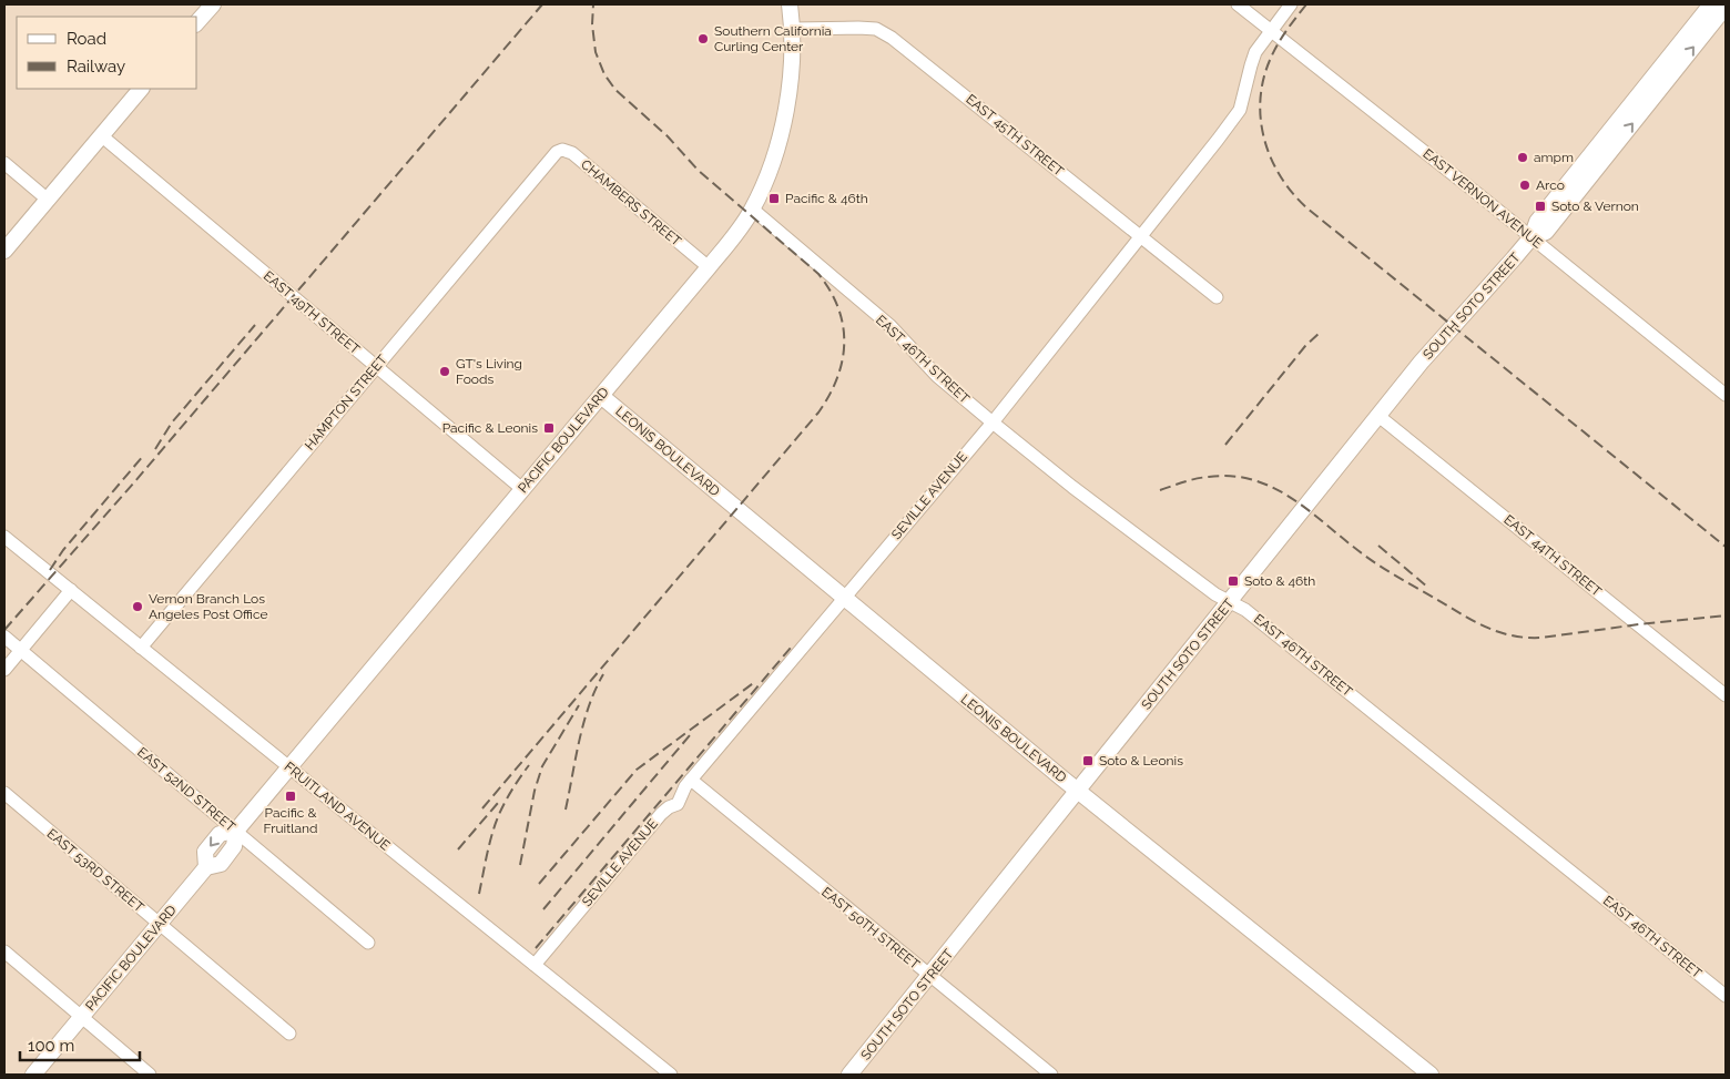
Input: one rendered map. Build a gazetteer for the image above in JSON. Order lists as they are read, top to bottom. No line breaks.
{"streets":{"main road":["SOUTH SOTO STREET","PACIFIC BOULEVARD","LEONIS BOULEVARD"],"street":["EAST 45TH STREET","EAST VERNON AVENUE","CHAMBERS STREET","EAST 49TH STREET","EAST 46TH STREET","HAMPTON STREET","SEVILLE AVENUE","EAST 44TH STREET","EAST 52ND STREET","FRUITLAND AVENUE","EAST 53RD STREET","EAST 50TH STREET"]},"crossings":[["EAST 45TH STREET","PACIFIC BOULEVARD"],["EAST 45TH STREET","SEVILLE AVENUE"],["EAST VERNON AVENUE","SOUTH SOTO STREET"],["EAST VERNON AVENUE","SEVILLE AVENUE"],["CHAMBERS STREET","HAMPTON STREET"],["CHAMBERS STREET","PACIFIC BOULEVARD"],["SOUTH SOTO STREET","EAST 46TH STREET"],["SOUTH SOTO STREET","LEONIS BOULEVARD"],["SOUTH SOTO STREET","EAST 44TH STREET"],["SOUTH SOTO STREET","EAST 50TH STREET"],["EAST 49TH STREET","HAMPTON STREET"],["EAST 49TH STREET","PACIFIC BOULEVARD"],["EAST 46TH STREET","PACIFIC BOULEVARD"],["EAST 46TH STREET","SEVILLE AVENUE"],["HAMPTON STREET","FRUITLAND AVENUE"],["PACIFIC BOULEVARD","LEONIS BOULEVARD"],["PACIFIC BOULEVARD","EAST 52ND STREET"],["PACIFIC BOULEVARD","FRUITLAND AVENUE"],["PACIFIC BOULEVARD","EAST 53RD STREET"],["LEONIS BOULEVARD","SEVILLE AVENUE"],["SEVILLE AVENUE","FRUITLAND AVENUE"],["SEVILLE AVENUE","EAST 50TH STREET"]],"places":{"other":["Southern California Curling Center","ampm","Arco","GT's Living Foods","Vernon Branch Los Angeles Post Office"],"transit":["Pacific & 46th","Soto & Vernon","Pacific & Leonis","Soto & 46th","Soto & Leonis","Pacific & Fruitland"]},"legend":["Road","Railway"],"scale_bar":"100 m"}
